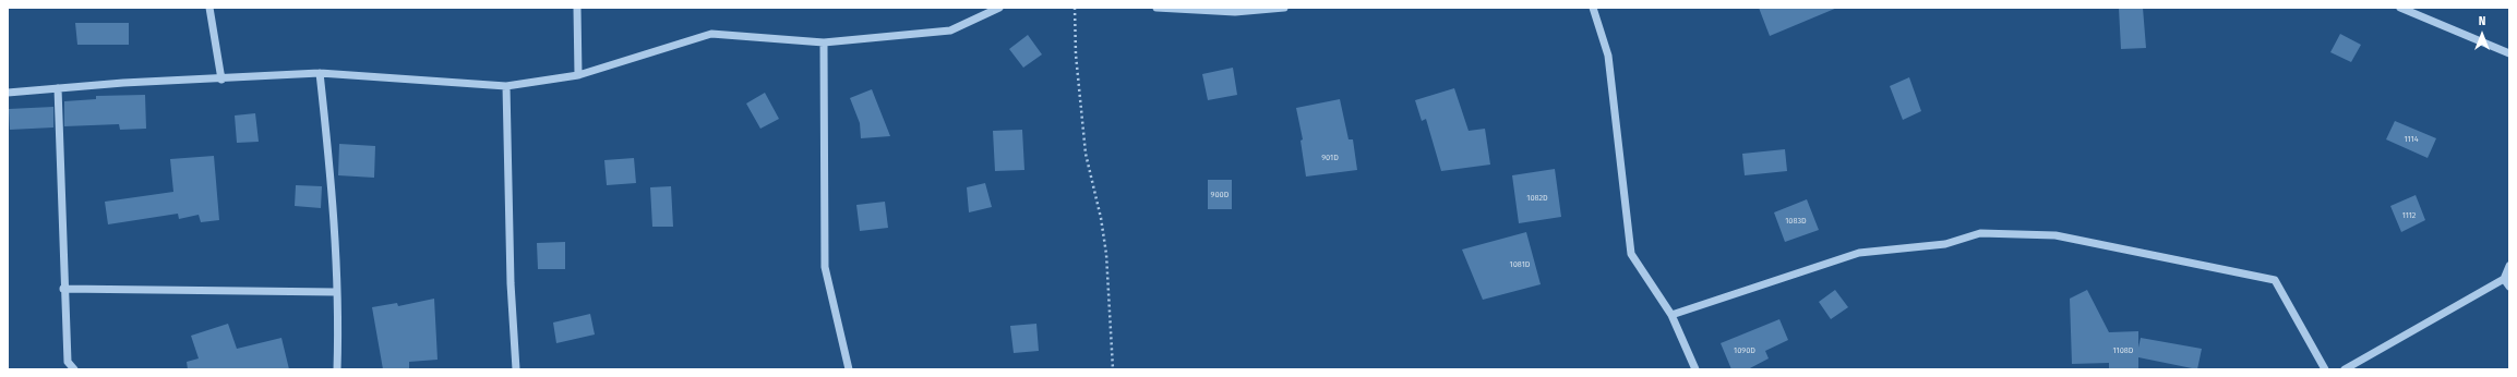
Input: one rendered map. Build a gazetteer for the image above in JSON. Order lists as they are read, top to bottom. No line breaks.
{"house_numbers":["1114","901D","900D","1082D","1112","1083D","1081D","1090D","1108D"],"north":"top"}
